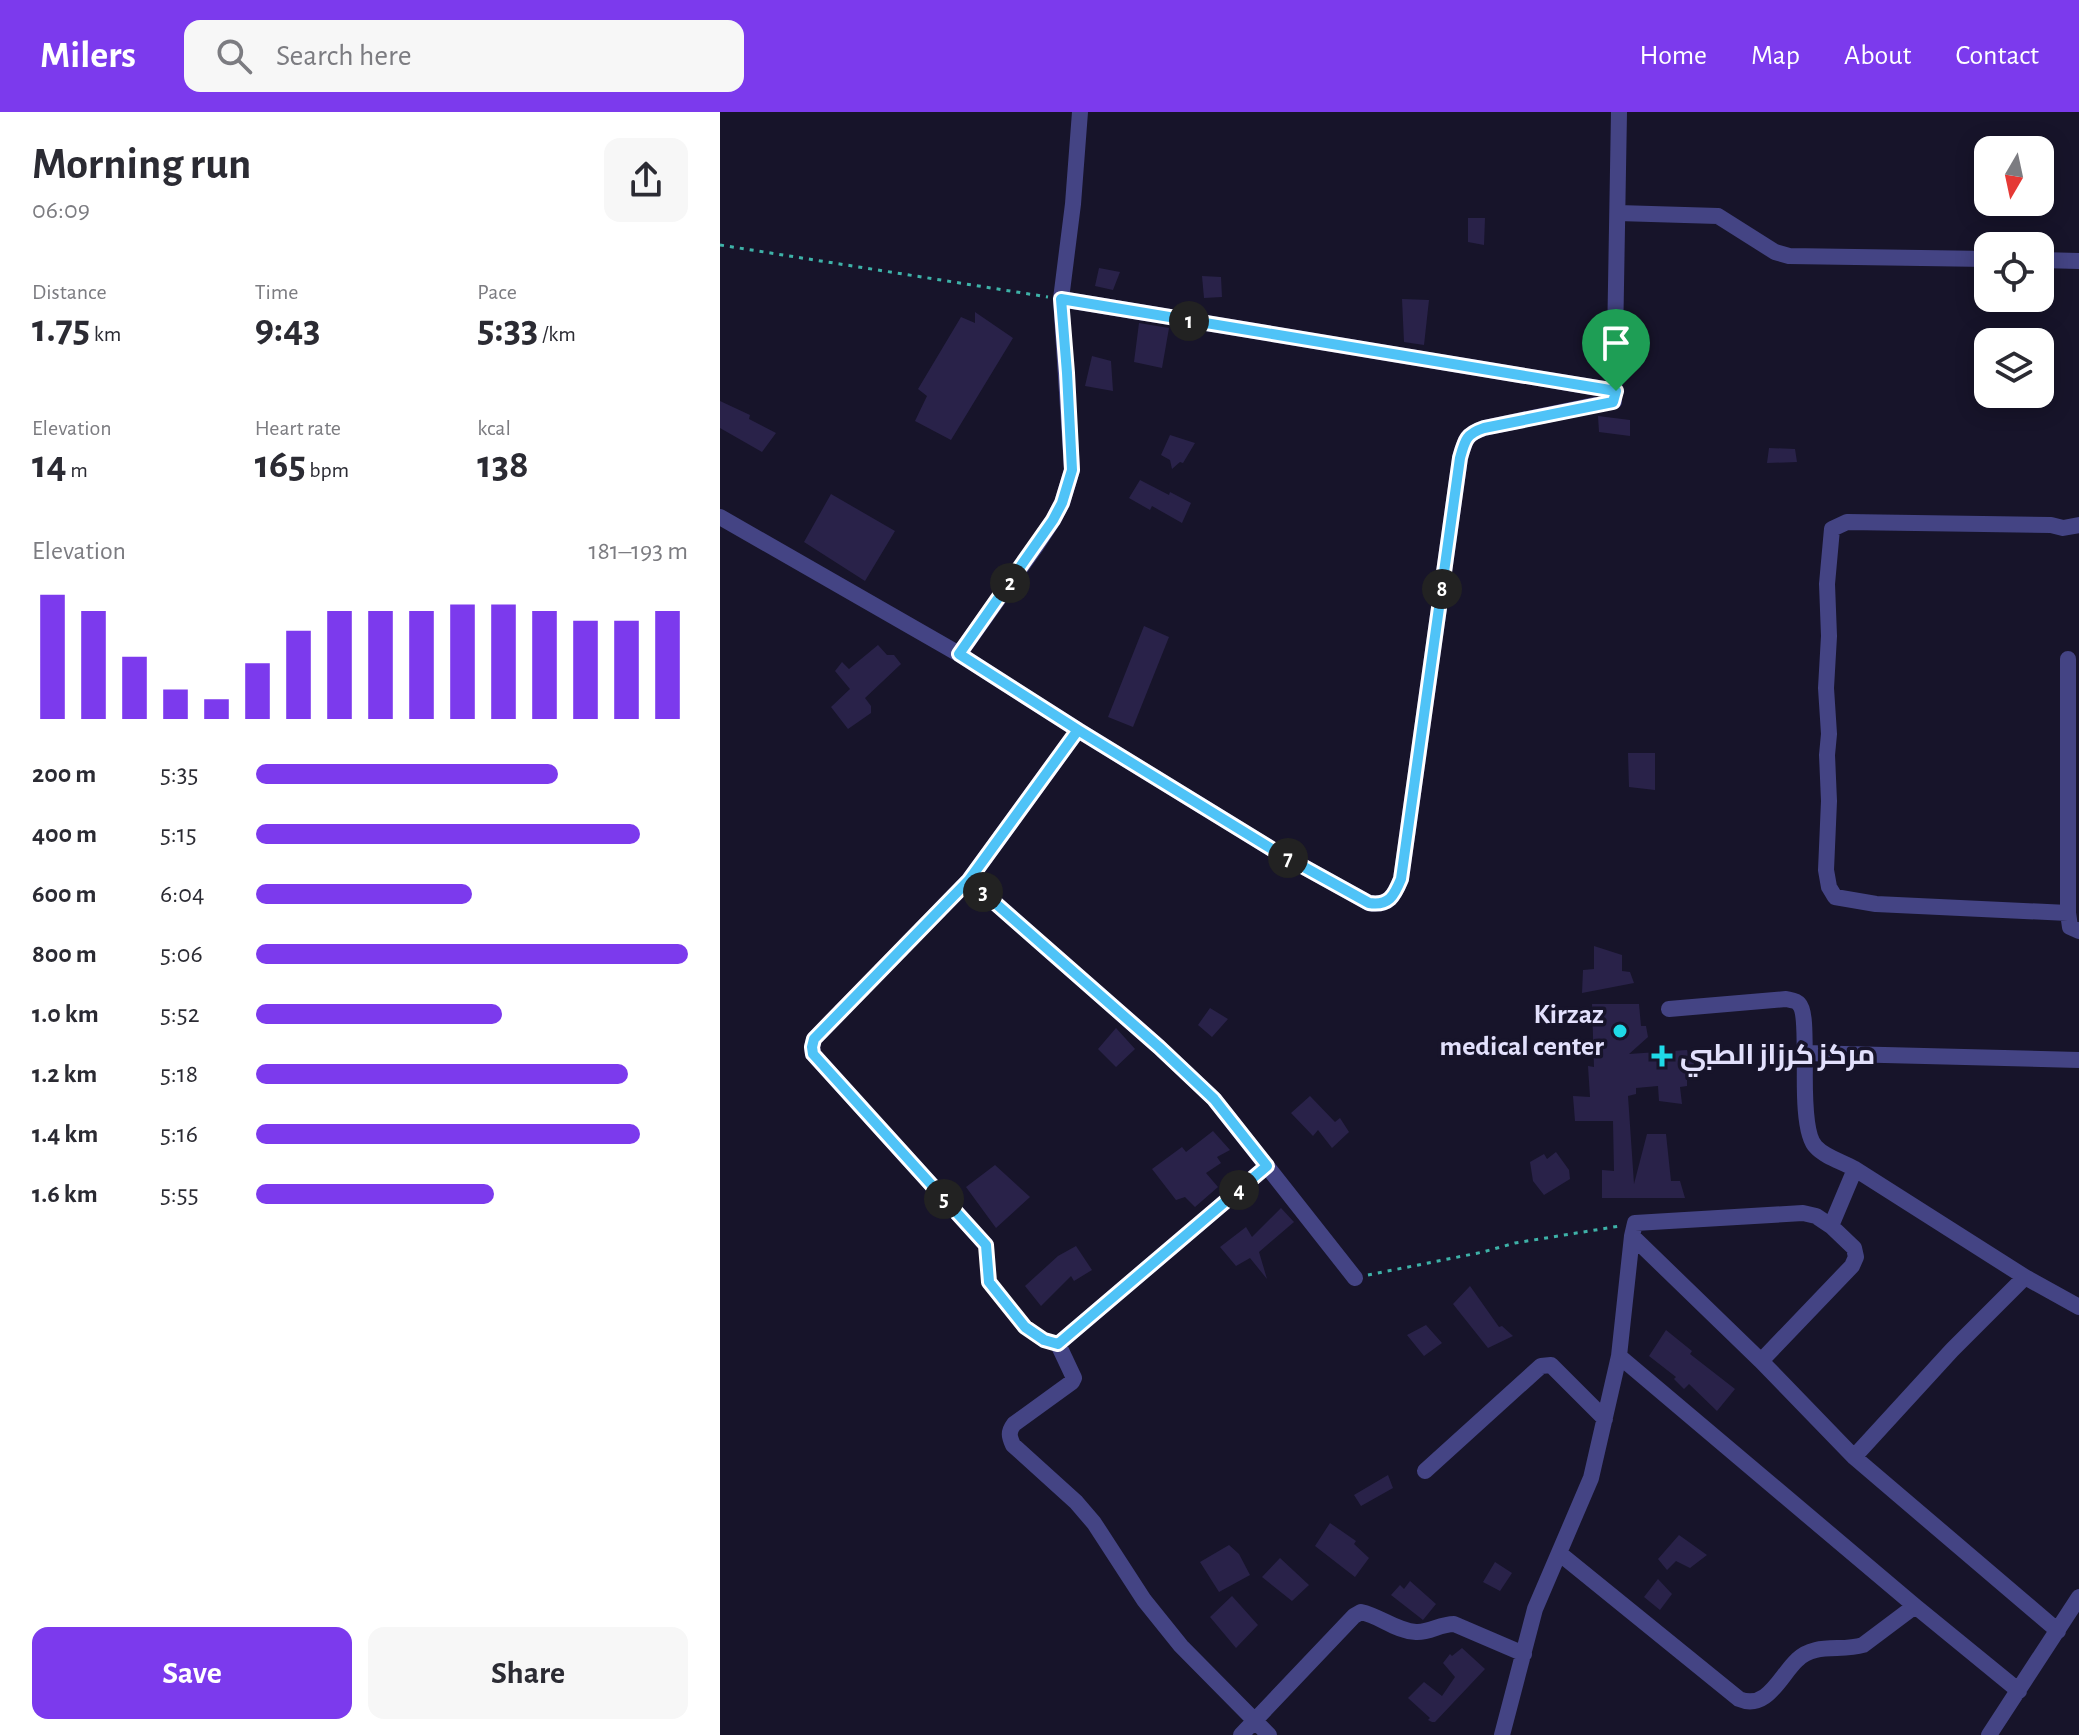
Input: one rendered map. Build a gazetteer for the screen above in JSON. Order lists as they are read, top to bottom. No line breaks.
{"places":{"other":["Kirzaz medical center"],"health":["مركز كرزاز الطبي"]},"north":"bottom","page":{"header":"Milers","search":"Search here","nav":["Home","Map","About","Contact"],"heading":["Morning run","06:09"],"stats":[["Distance","1.75 km"],["Time","9:43"],["Pace","5:33 /km"],["Elevation","14 m"],["Heart rate","165 bpm"],["kcal","138"]],"pins":["1","2","8","7","3","4","5"],"chart":["Elevation","181–193 m"],"list":[{"name":"200 m","note":"5:35"},{"name":"400 m","note":"5:15"},{"name":"600 m","note":"6:04"},{"name":"800 m","note":"5:06"},{"name":"1.0 km","note":"5:52"},{"name":"1.2 km","note":"5:18"},{"name":"1.4 km","note":"5:16"},{"name":"1.6 km","note":"5:55"}],"buttons":["Save","Share"]}}
